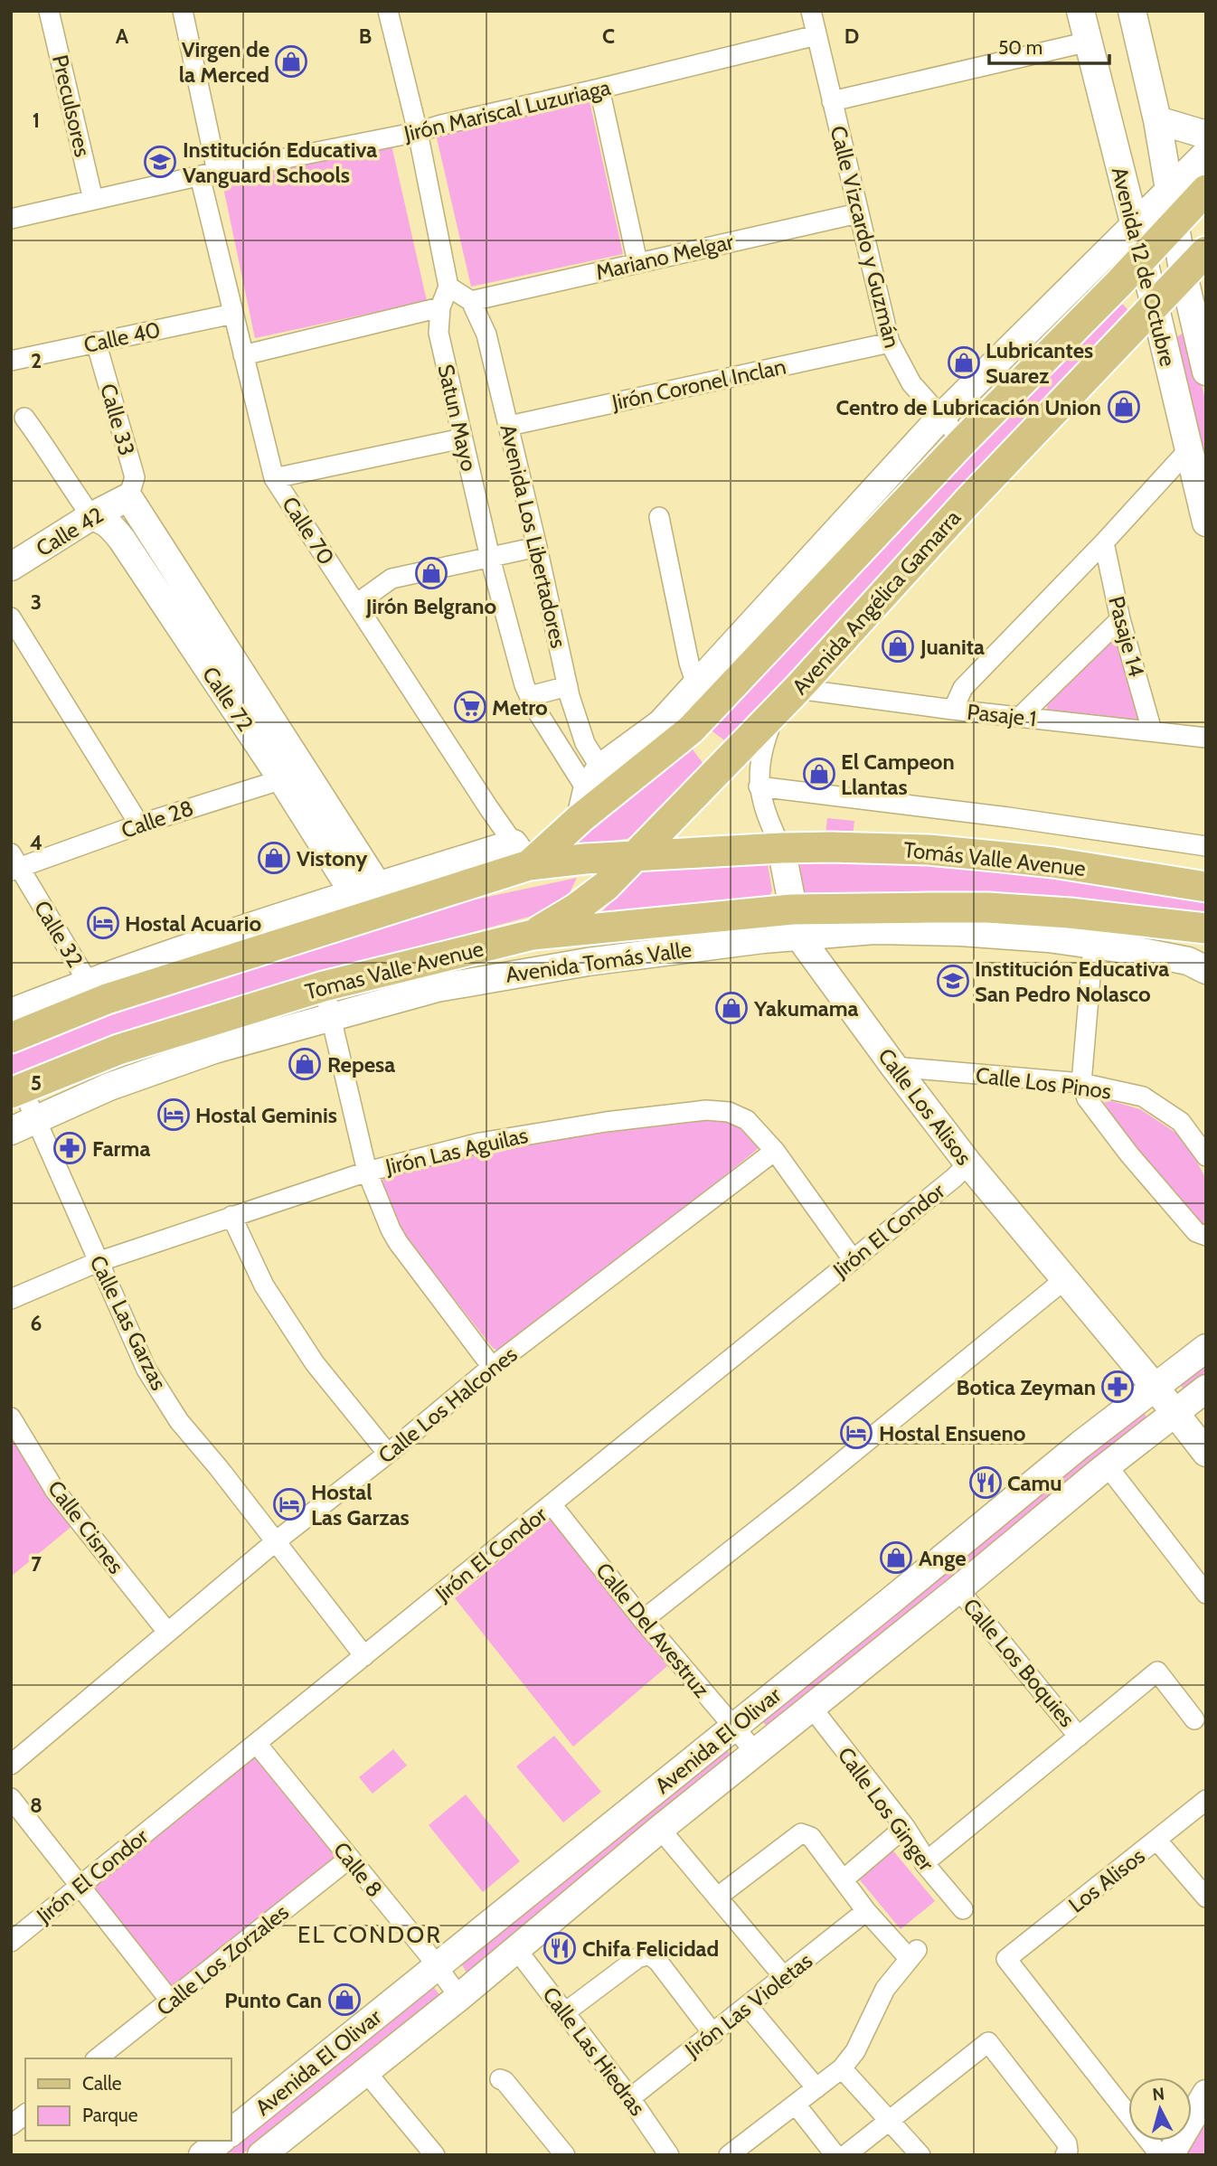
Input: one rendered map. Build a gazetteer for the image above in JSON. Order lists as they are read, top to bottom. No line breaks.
{"streets":{"main road":["Avenida Angélica Gamarra","Tomás Valle Avenue","Tomas Valle Avenue"],"street":["Preculsores","Jirón Mariscal Luzuriaga","Calle Vizcardo y Guzmán","Mariano Melgar","Avenida 12 de Octubre","Calle 40","Jirón Coronel Inclan","Satun Mayo","Calle 33","Calle 70","Calle 42","Avenida Los Libertadores","Pasaje 14","Calle 72","Pasaje 1","Calle 28","Calle 32","Avenida Tomás Valle","Calle Los Pinos","Calle Los Alisos","Jirón Las Aguilas","Jirón El Condor","Calle Las Garzas","Calle Los Halcones","Calle Cisnes","Calle Del Avestruz","Calle Los Boquies","Avenida El Olivar","Calle Los Ginger","Calle 8","Los Alisos","Calle Los Zorzales","Jirón Las Violetas","Calle Las Hiedras"]},"crossings":[["Preculsores","Jirón Mariscal Luzuriaga"],["Jirón Mariscal Luzuriaga","Calle Vizcardo y Guzmán"],["Jirón Mariscal Luzuriaga","Calle 70"],["Calle Vizcardo y Guzmán","Mariano Melgar"],["Calle Vizcardo y Guzmán","Jirón Coronel Inclan"],["Calle Vizcardo y Guzmán","Avenida Angélica Gamarra"],["Mariano Melgar","Avenida Los Libertadores"],["Avenida 12 de Octubre","Avenida Angélica Gamarra"],["Calle 40","Calle 33"],["Calle 40","Calle 70"],["Jirón Coronel Inclan","Avenida Los Libertadores"],["Satun Mayo","Avenida Los Libertadores"],["Satun Mayo","Avenida Angélica Gamarra"],["Calle 33","Calle 42"],["Calle 70","Avenida Angélica Gamarra"],["Calle 42","Calle 72"],["Avenida Los Libertadores","Avenida Angélica Gamarra"],["Avenida Angélica Gamarra","Pasaje 1"],["Avenida Angélica Gamarra","Tomas Valle Avenue"],["Avenida Angélica Gamarra","Calle Los Alisos"],["Pasaje 14","Pasaje 1"],["Calle 72","Calle 28"],["Calle 28","Calle 32"],["Tomás Valle Avenue","Avenida Tomás Valle"],["Tomás Valle Avenue","Tomas Valle Avenue"],["Tomás Valle Avenue","Calle Los Alisos"],["Avenida Tomás Valle","Tomas Valle Avenue"],["Avenida Tomás Valle","Calle Los Alisos"],["Avenida Tomás Valle","Calle Las Garzas"],["Tomas Valle Avenue","Calle Los Alisos"],["Tomas Valle Avenue","Calle Las Garzas"],["Calle Los Pinos","Calle Los Alisos"],["Calle Los Alisos","Jirón El Condor"],["Calle Los Alisos","Avenida El Olivar"],["Jirón Las Aguilas","Jirón El Condor"],["Jirón Las Aguilas","Calle Las Garzas"],["Jirón Las Aguilas","Calle Los Halcones"],["Jirón El Condor","Calle Las Garzas"],["Jirón El Condor","Calle Del Avestruz"],["Jirón El Condor","Calle 8"],["Calle Las Garzas","Calle Los Halcones"],["Calle Los Halcones","Calle Cisnes"],["Calle Del Avestruz","Avenida El Olivar"],["Calle Los Boquies","Avenida El Olivar"],["Avenida El Olivar","Calle Los Ginger"],["Avenida El Olivar","Calle 8"],["Avenida El Olivar","Calle Las Hiedras"],["Calle 8","Calle Los Zorzales"],["Jirón Las Violetas","Calle Las Hiedras"]],"districts":["EL CONDOR"],"places":{"shop":["Virgen de la Merced","Lubricantes Suarez","Centro de Lubricación Union","Jirón Belgrano","Juanita","El Campeon Llantas","Vistony","Yakumama","Repesa","Ange","Punto Can"],"school or university":["Institución Educativa Vanguard Schools","Institución Educativa San Pedro Nolasco"],"supermarket":["Metro"],"hotel":["Hostal Acuario","Hostal Geminis","Hostal Ensueno","Hostal Las Garzas"],"pharmacy":["Farma","Botica Zeyman"],"restaurant":["Camu","Chifa Felicidad"]},"legend":["Calle","Parque"],"scale_bar":"50 m","north":"top","grid":{"columns":["A","B","C","D"],"rows":["1","2","3","4","5","6","7","8"]}}
